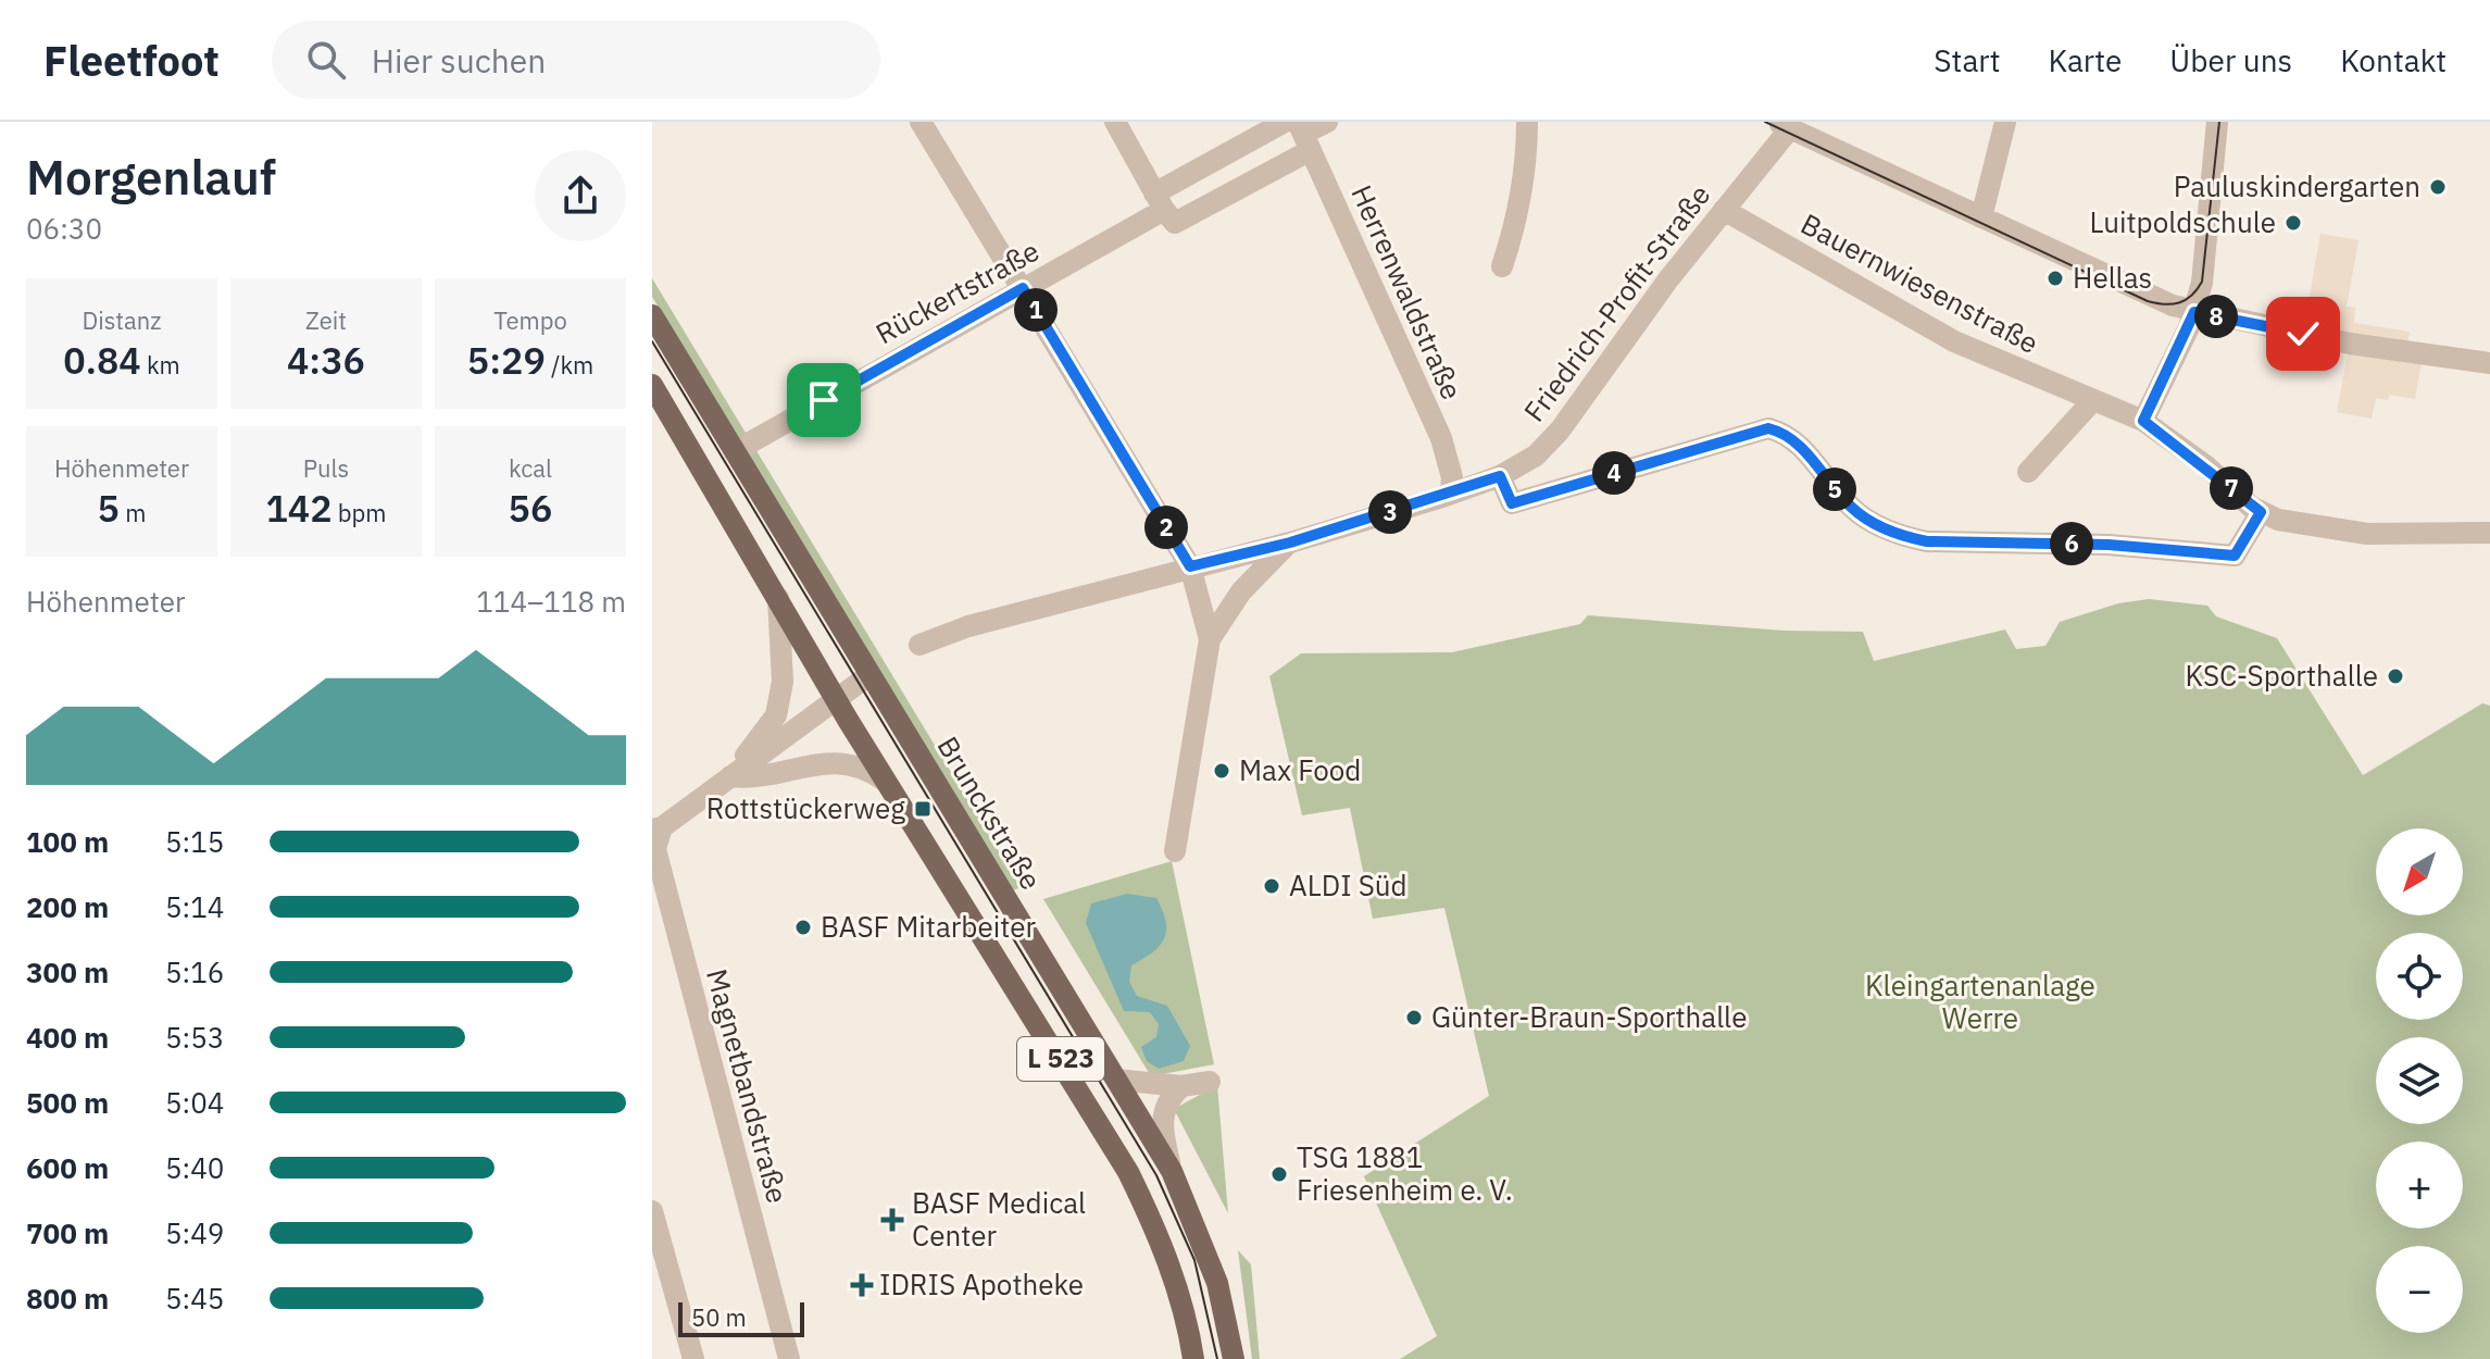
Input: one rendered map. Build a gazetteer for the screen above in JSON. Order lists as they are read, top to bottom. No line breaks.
{"streets":{"main road":["Brunckstraße","L 523"],"street":["Bauernwiesenstraße","Rückertstraße","Herrenwaldstraße","Friedrich-Profit-Straße","Magnetbandstraße"]},"crossings":[["Bauernwiesenstraße","Friedrich-Profit-Straße"],["Rückertstraße","Herrenwaldstraße"],["Rückertstraße","Brunckstraße"],["Herrenwaldstraße","Friedrich-Profit-Straße"]],"parks":["Kleingartenanlage Werre"],"places":{"other":["Pauluskindergarten","Luitpoldschule","Hellas","KSC-Sporthalle","Max Food","ALDI Süd","BASF Mitarbeiter","Günter-Braun-Sporthalle","TSG 1881 Friesenheim e. V."],"transit":["Rottstückerweg"],"health":["BASF Medical Center","IDRIS Apotheke"]},"scale_bar":"50 m","north":"bottom left","page":{"header":"Fleetfoot","search":"Hier suchen","nav":["Start","Karte","Über uns","Kontakt"],"heading":["Morgenlauf","06:30"],"stats":[["Distanz","0.84 km"],["Zeit","4:36"],["Tempo","5:29 /km"],["Höhenmeter","5 m"],["Puls","142 bpm"],["kcal","56"]],"pins":["1","8","4","7","5","3","2","6"],"chart":["Höhenmeter","114–118 m"],"list":[{"name":"100 m","note":"5:15"},{"name":"200 m","note":"5:14"},{"name":"300 m","note":"5:16"},{"name":"400 m","note":"5:53"},{"name":"500 m","note":"5:04"},{"name":"600 m","note":"5:40"},{"name":"700 m","note":"5:49"},{"name":"800 m","note":"5:45"}],"map_buttons":["+","−"],"scale":"50 m"}}
